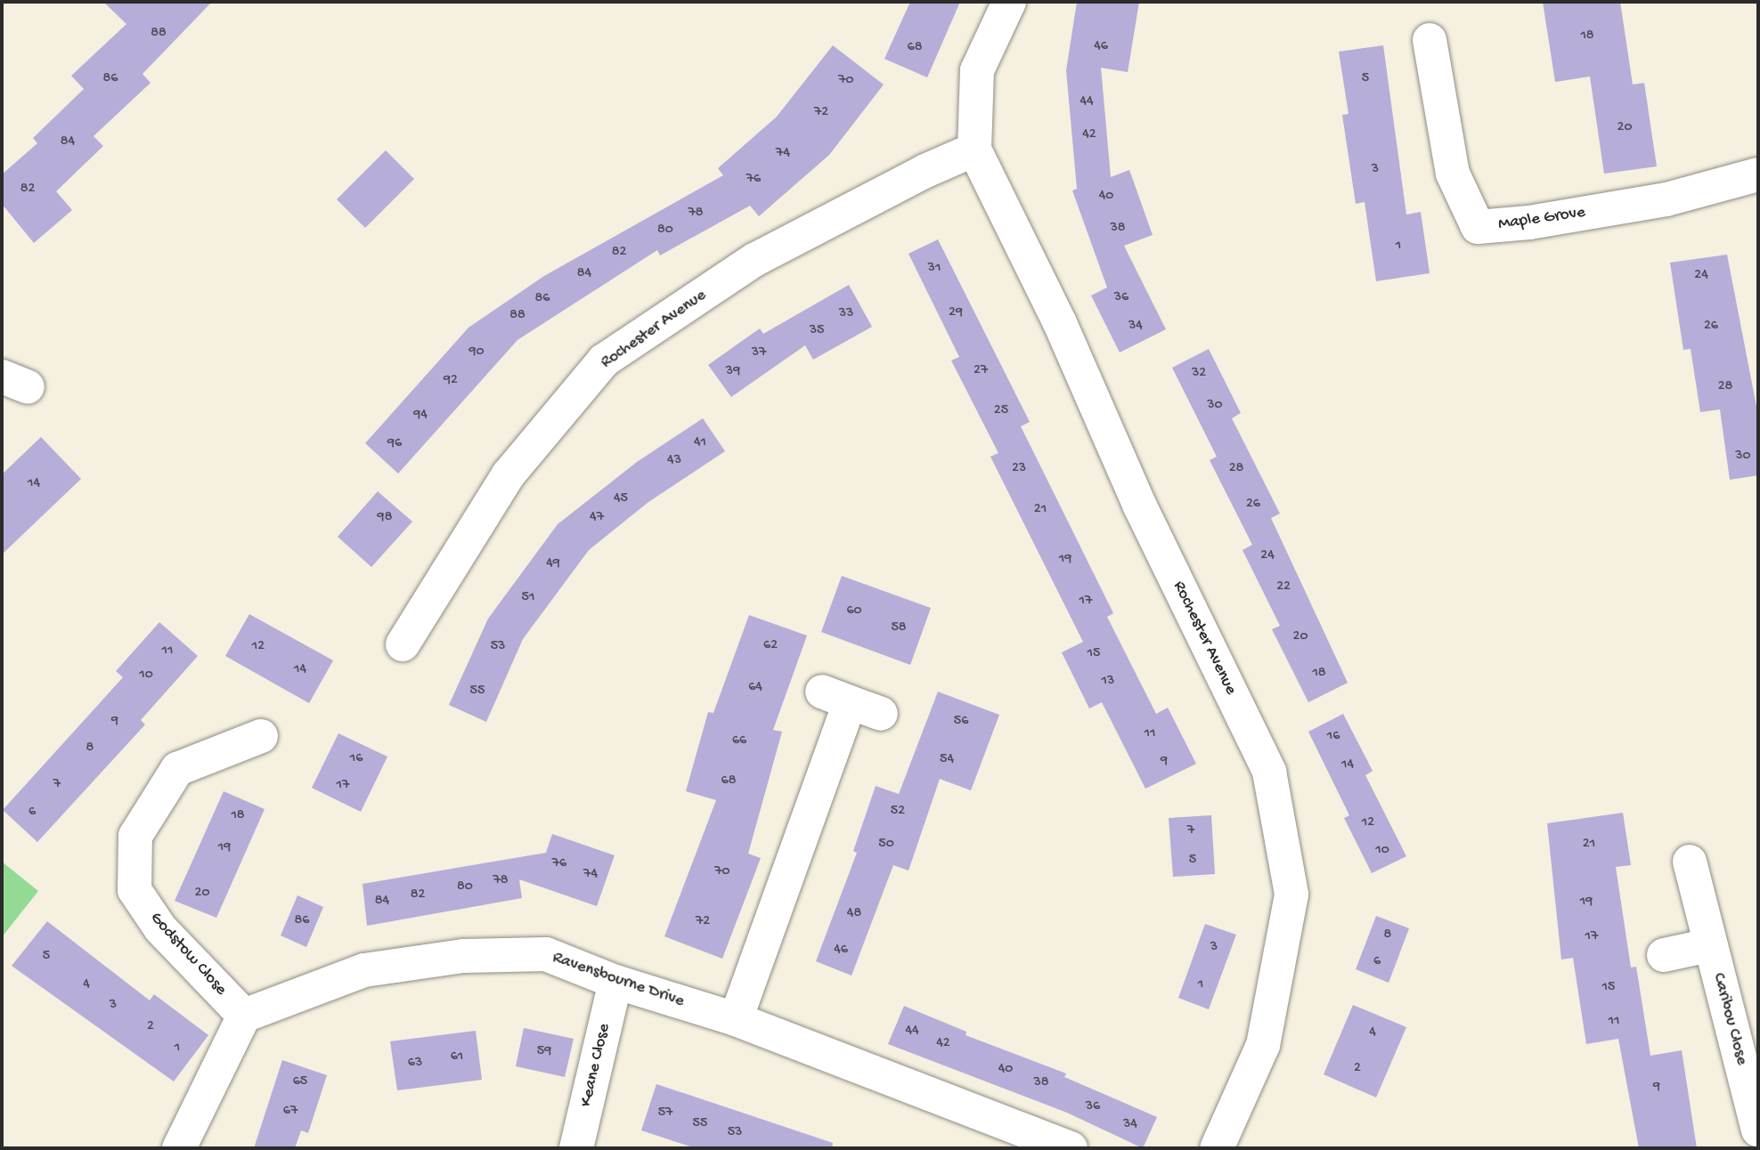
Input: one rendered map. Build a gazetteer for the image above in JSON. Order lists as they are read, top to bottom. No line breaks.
{"streets":{"street":["Maple Grove","Rochester Avenue","Godstow Close","Ravensbourne Drive","Caribou Close","Keane Close"]},"crossings":[["Godstow Close","Ravensbourne Drive"],["Ravensbourne Drive","Keane Close"]],"house_numbers":["88","18","46","68","86","5","70","44","72","20","42","84","74","3","76","82","40","78","38","80","1","82","31","84","24","36","86","29","33","88","34","26","35","90","37","27","39","32","92","28","30","25","94","41","96","30","43","23","28","14","45","26","21","98","47","24","19","49","22","51","17","60","58","20","62","12","53","11","15","14","18","10","13","64","55","9","56","11","16","66","8","16","54","9","14","68","7","17","52","6","18","12","7","50","21","19","10","5","76","70","74","78","80","20","82","84","19","48","86","72","8","17","3","46","5","6","4","1","15","3","11","2","44","4","42","1","59","61","63","2","40","65","38","9","36","67","57","55","34","53"]}
